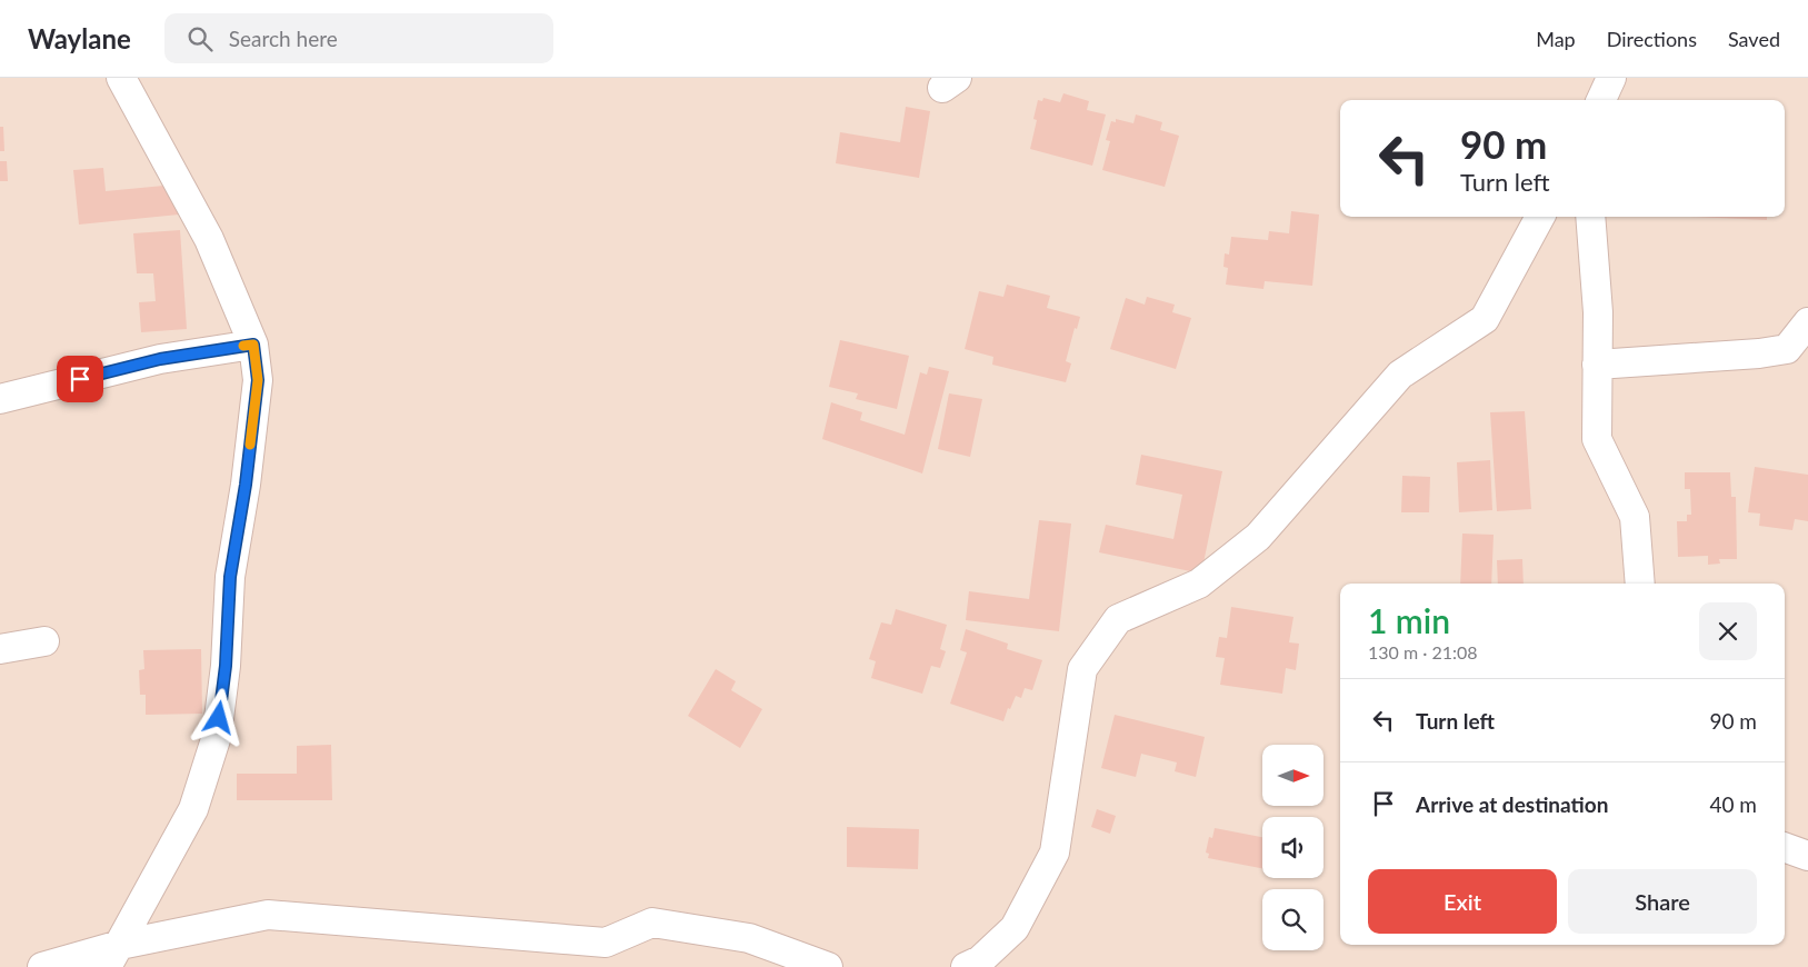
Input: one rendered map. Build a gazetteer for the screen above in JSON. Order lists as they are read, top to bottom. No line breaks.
{"north":"right","page":{"header":"Waylane","search":"Search here","nav":["Map","Directions","Saved"],"turn":["90 m","Turn left"],"heading":["1 min","130 m · 21:08"],"list":[{"name":"Turn left","value":"90 m"},{"name":"Arrive at destination","value":"40 m"}],"buttons":["Exit","Share"]}}
